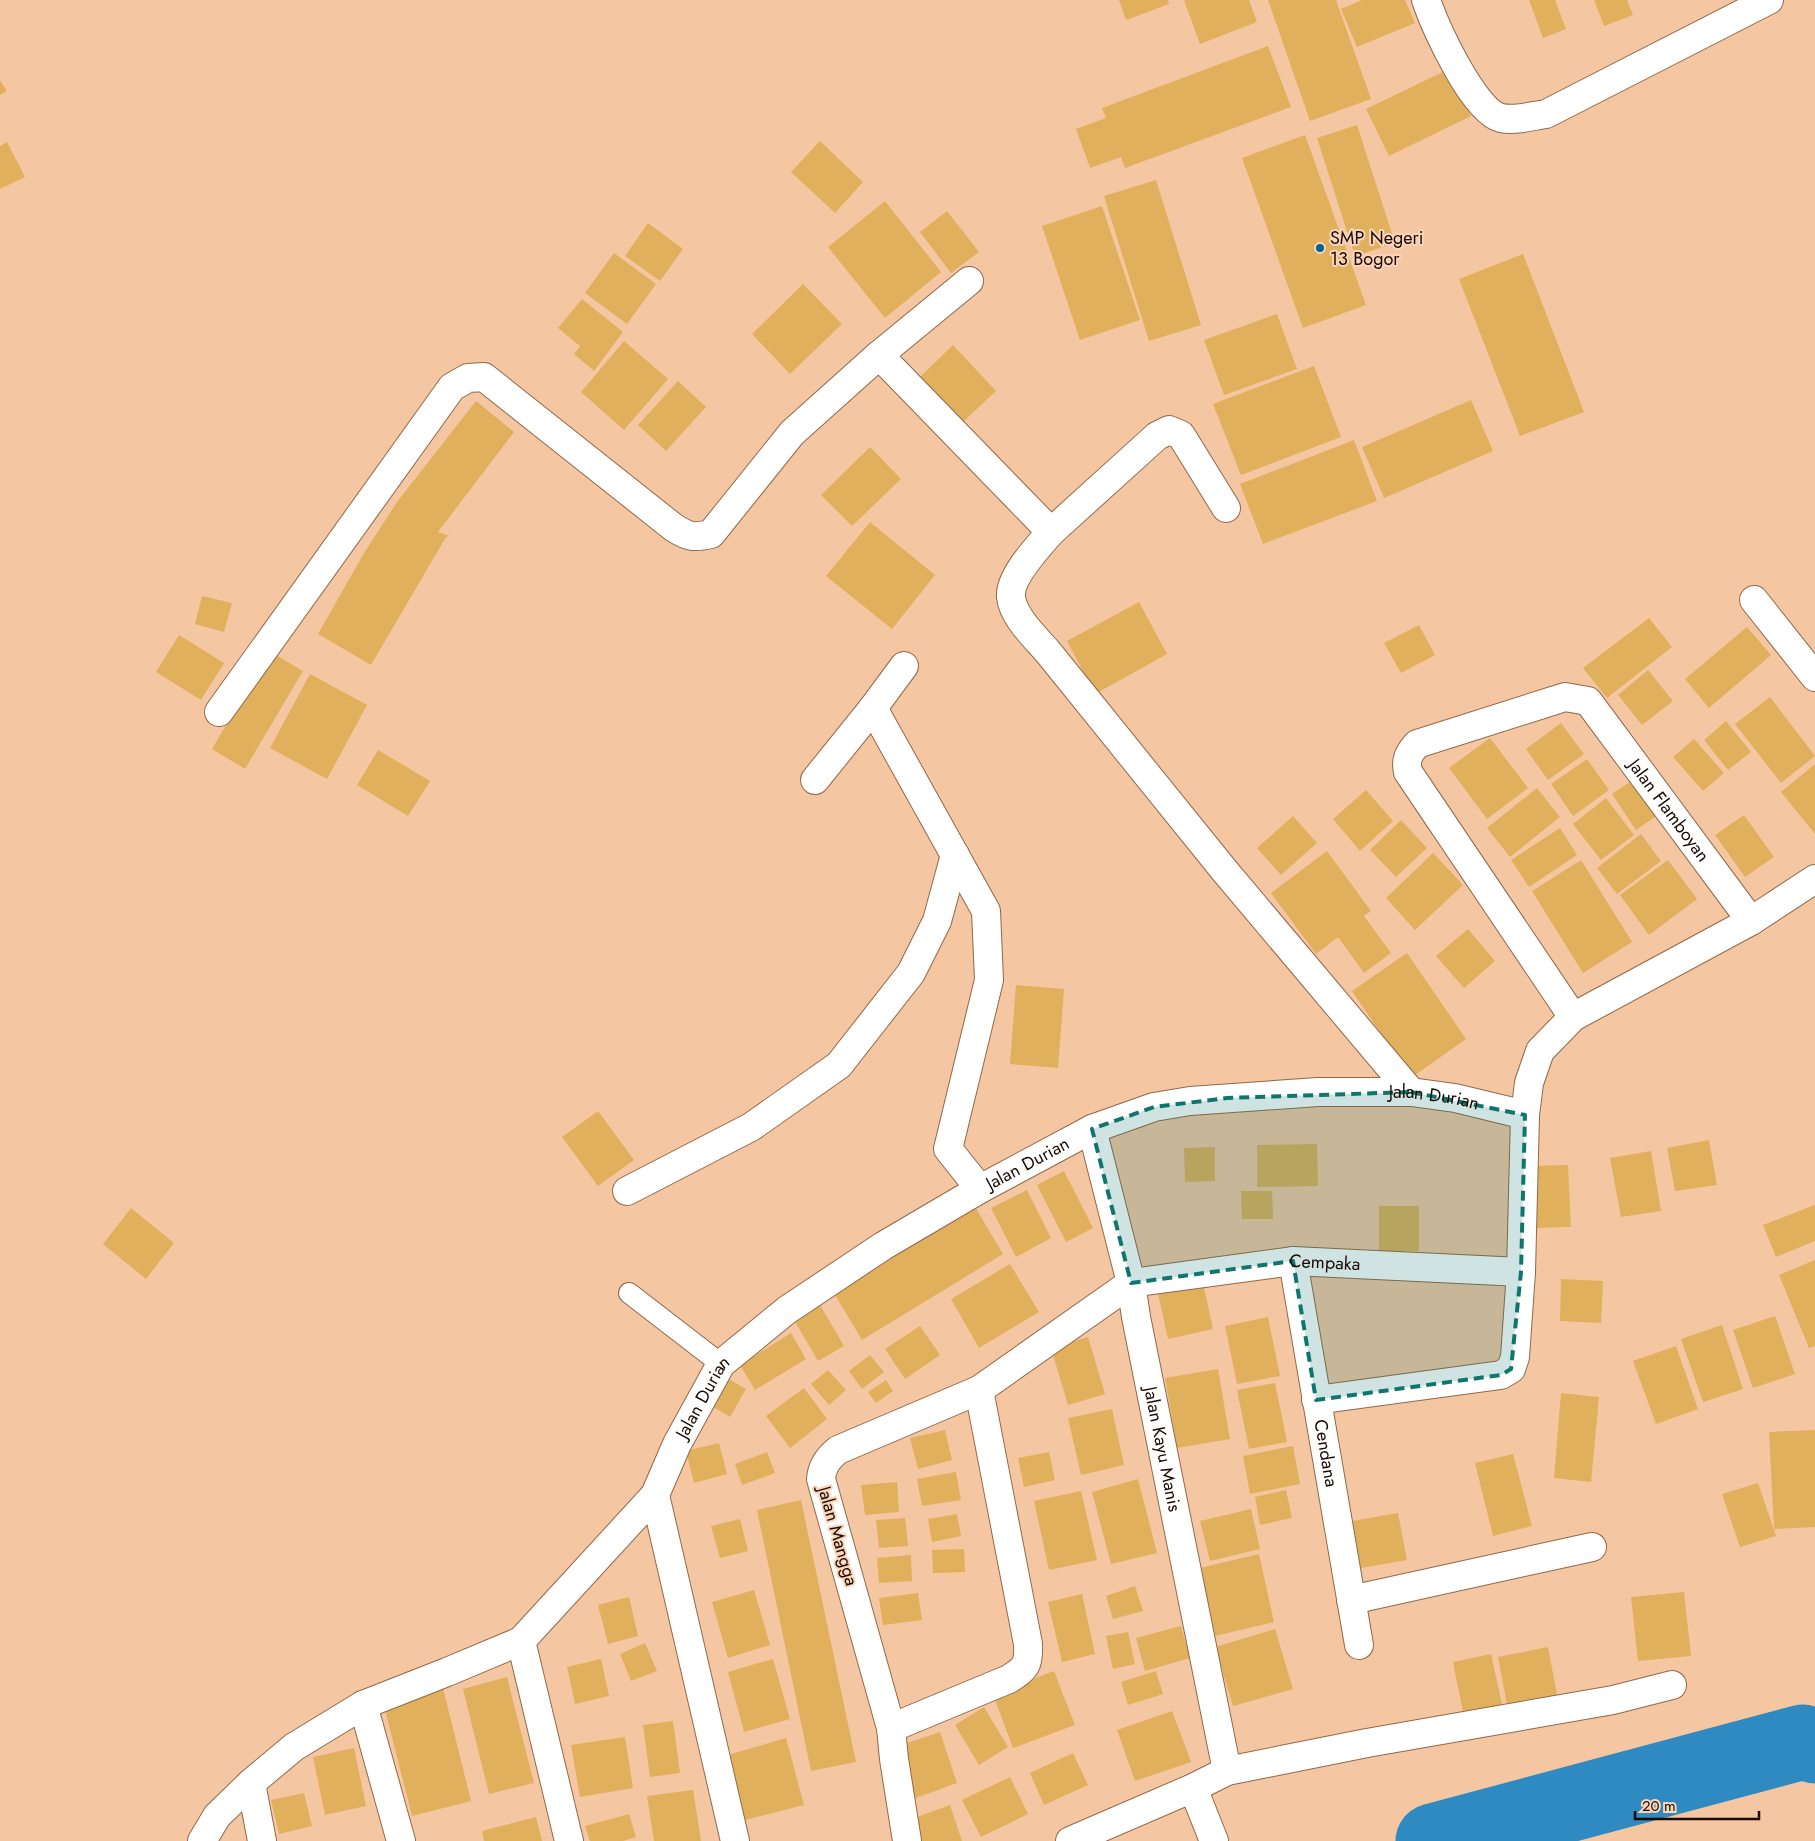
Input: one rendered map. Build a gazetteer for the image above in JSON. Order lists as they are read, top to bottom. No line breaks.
{"streets":{"street":["Jalan Flamboyan","Jalan Durian","Cempaka","Jalan Kayu Manis","Cendana","Jalan Mangga"]},"crossings":[["Jalan Durian","Jalan Kayu Manis"],["Cempaka","Jalan Kayu Manis"],["Cempaka","Cendana"],["Cempaka","Jalan Mangga"],["Jalan Kayu Manis","Jalan Mangga"]],"places":["SMP Negeri 13 Bogor"],"scale_bar":"20 m"}
